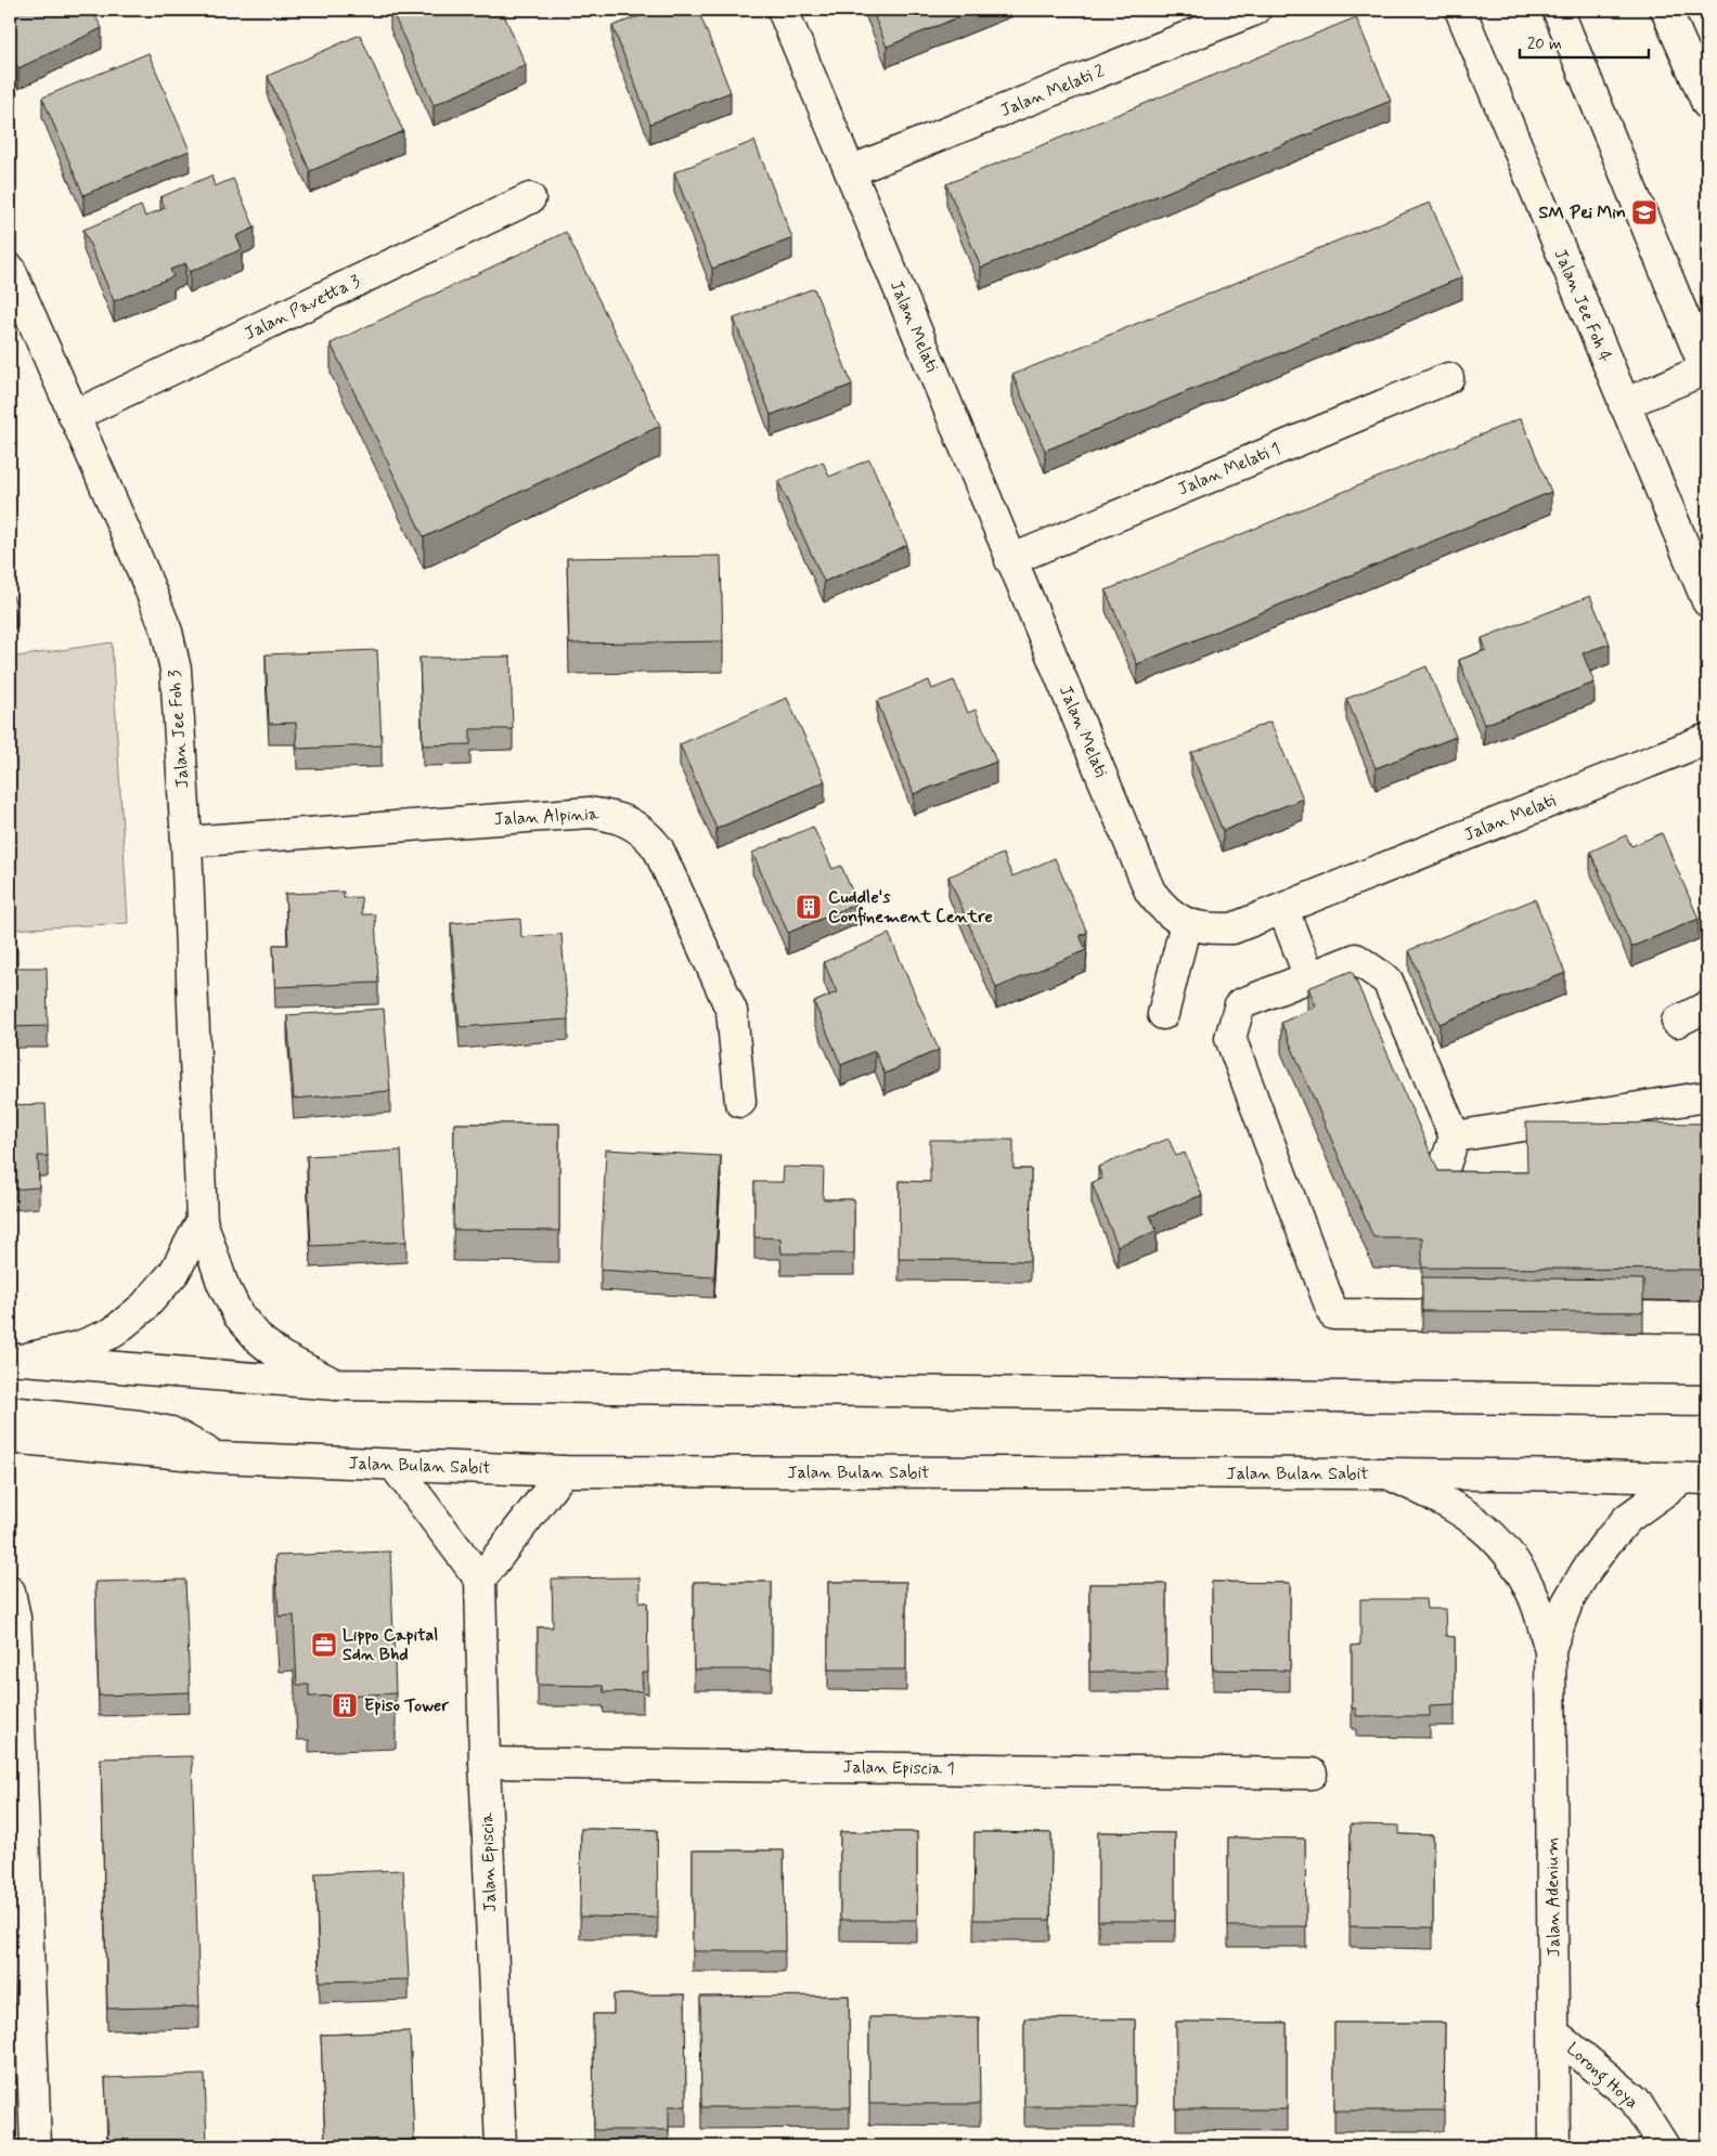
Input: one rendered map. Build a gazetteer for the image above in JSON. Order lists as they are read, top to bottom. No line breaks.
{"streets":{"street":["Jalan Melati 2","Jalan Jee Foh 4","Jalan Pavetta 3","Jalan Melati","Jalan Melati 1","Jalan Jee Foh 3","Jalan Alpinia","Jalan Bulan Sabit","Jalan Episcia 1","Jalan Episcia","Jalan Adenium","Lorong Hoya"]},"crossings":[["Jalan Melati 2","Jalan Melati"],["Jalan Pavetta 3","Jalan Jee Foh 3"],["Jalan Melati","Jalan Melati 1"],["Jalan Jee Foh 3","Jalan Alpinia"],["Jalan Bulan Sabit","Jalan Adenium"],["Jalan Episcia 1","Jalan Episcia"],["Jalan Adenium","Lorong Hoya"]],"places":{"school or university":["SM Pei Min"],"building":["Cuddle's Confinement Centre","Episo Tower"],"office":["Lippo Capital Sdn Bhd"]},"scale_bar":"20 m"}
